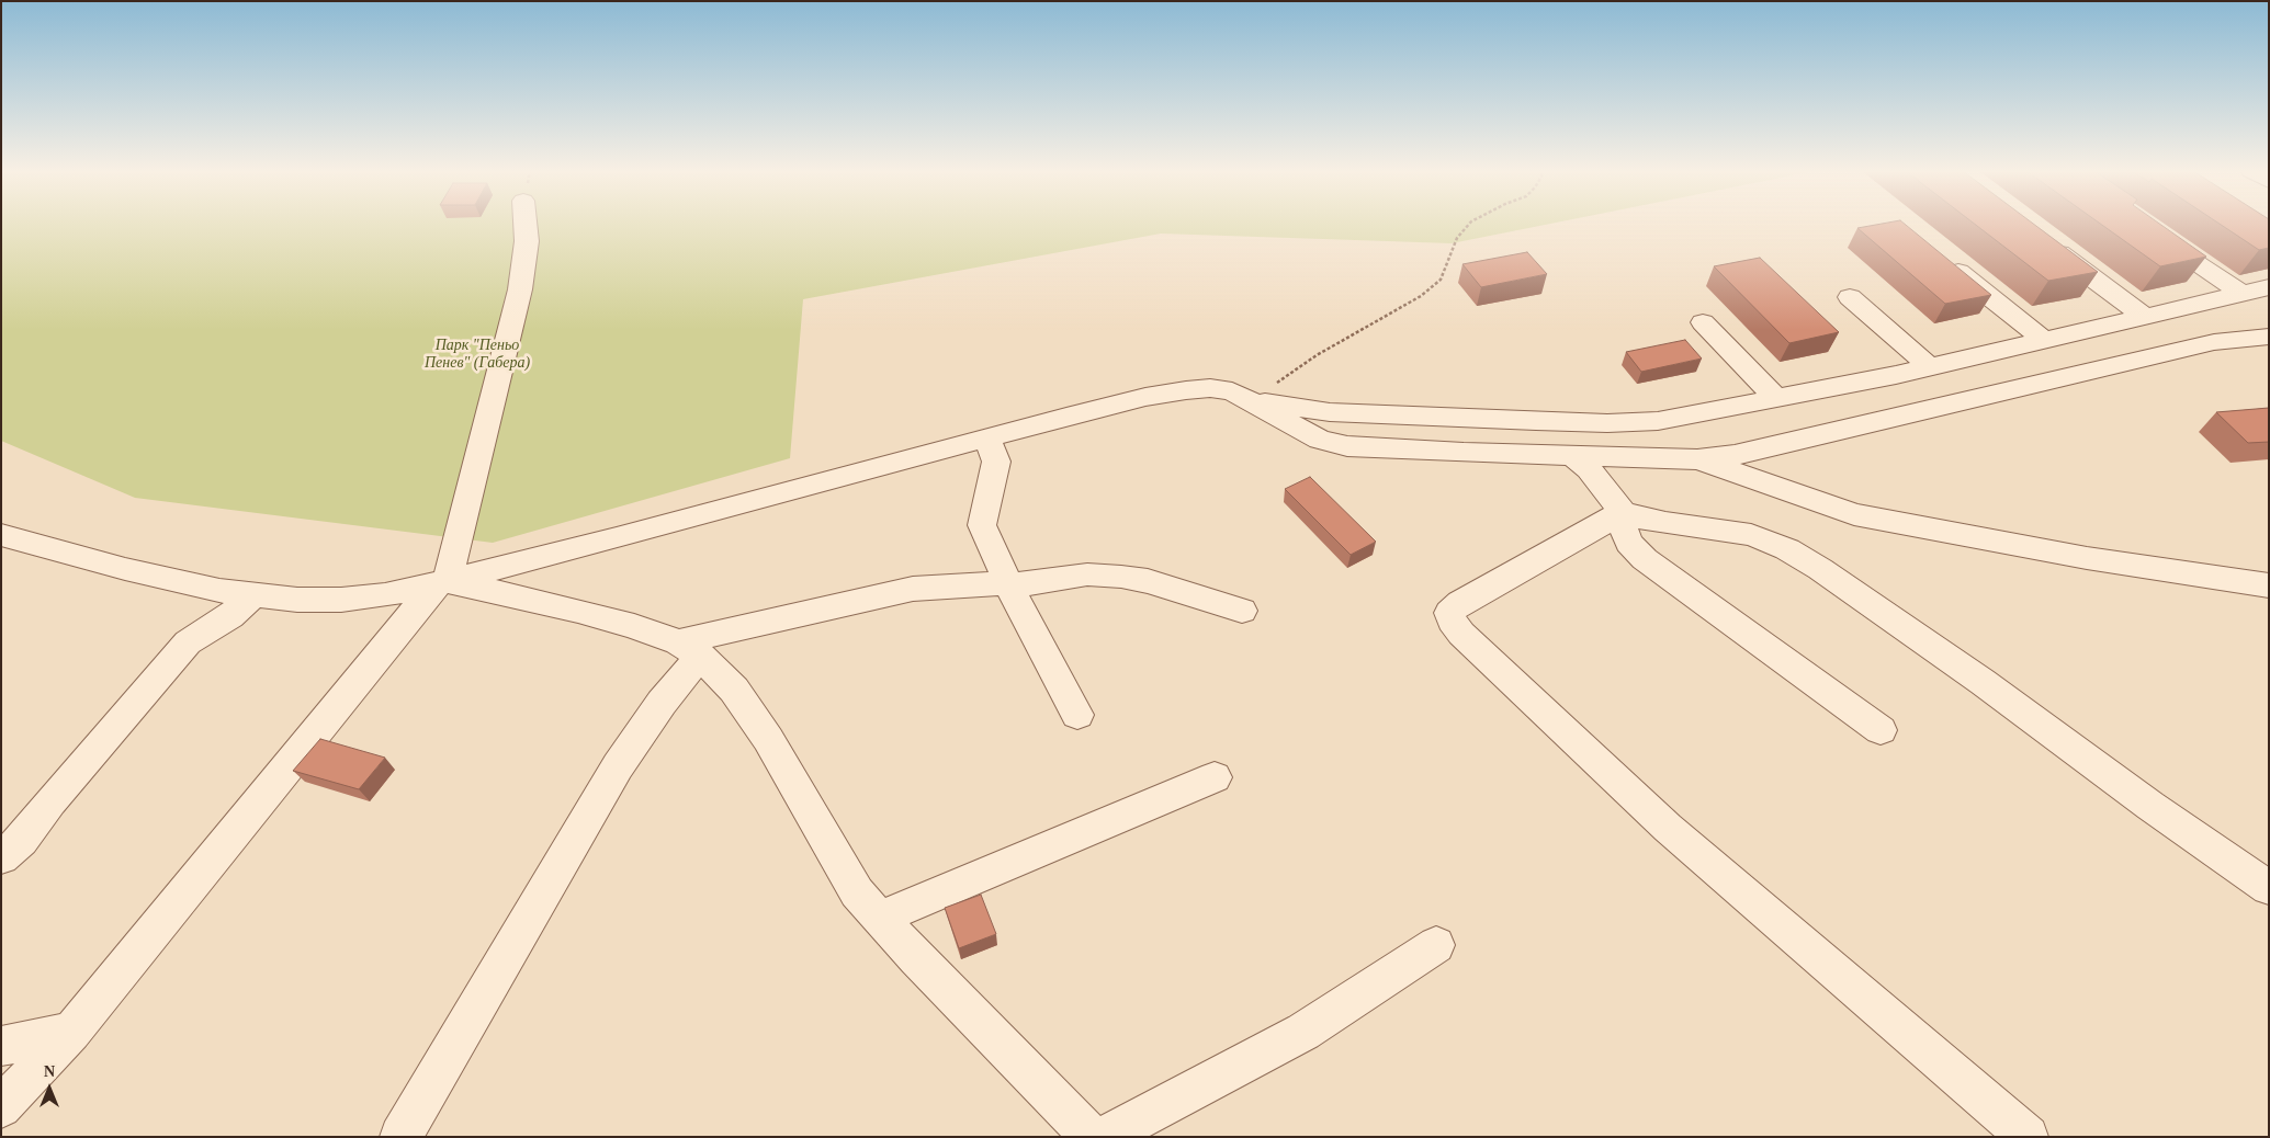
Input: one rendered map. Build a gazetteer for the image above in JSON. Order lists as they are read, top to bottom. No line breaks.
{"parks":["Парк \"Пеньо Пенев\" (Габера)"],"north":"top"}
